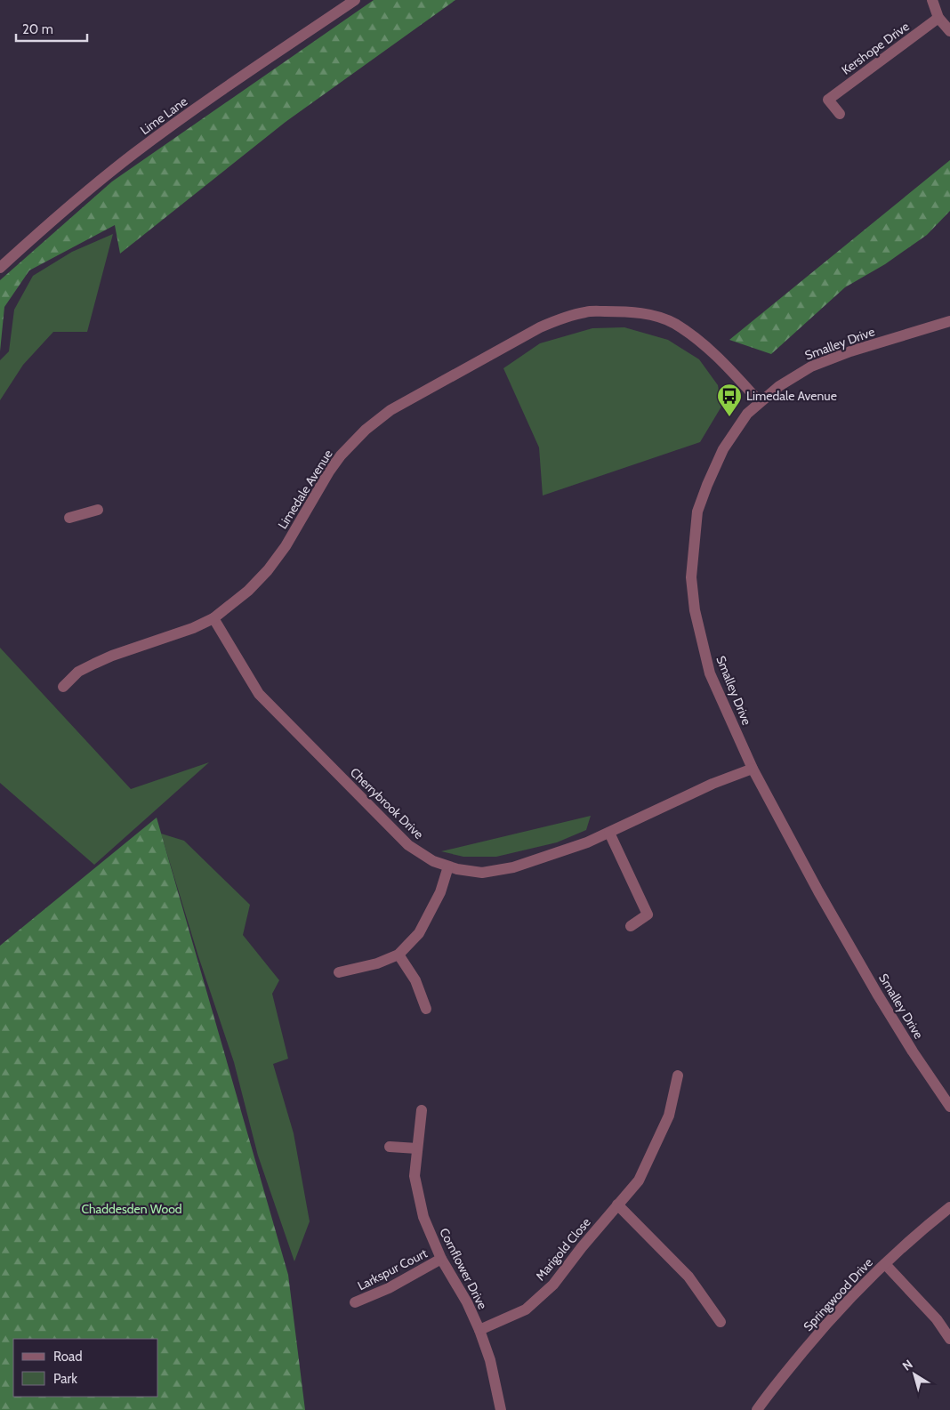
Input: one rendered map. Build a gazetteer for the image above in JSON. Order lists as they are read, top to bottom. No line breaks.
{"streets":{"street":["Kershope Drive","Lime Lane","Smalley Drive","Limedale Avenue","Cherrybrook Drive","Marigold Close","Cornflower Drive","Larkspur Court","Springwood Drive"]},"crossings":[["Smalley Drive","Limedale Avenue"],["Smalley Drive","Cherrybrook Drive"],["Limedale Avenue","Cherrybrook Drive"],["Marigold Close","Cornflower Drive"],["Cornflower Drive","Larkspur Court"]],"parks":["Chaddesden Wood"],"places":{"bus stop":["Limedale Avenue"]},"legend":["Road","Park"],"scale_bar":"20 m","north":"top left"}
